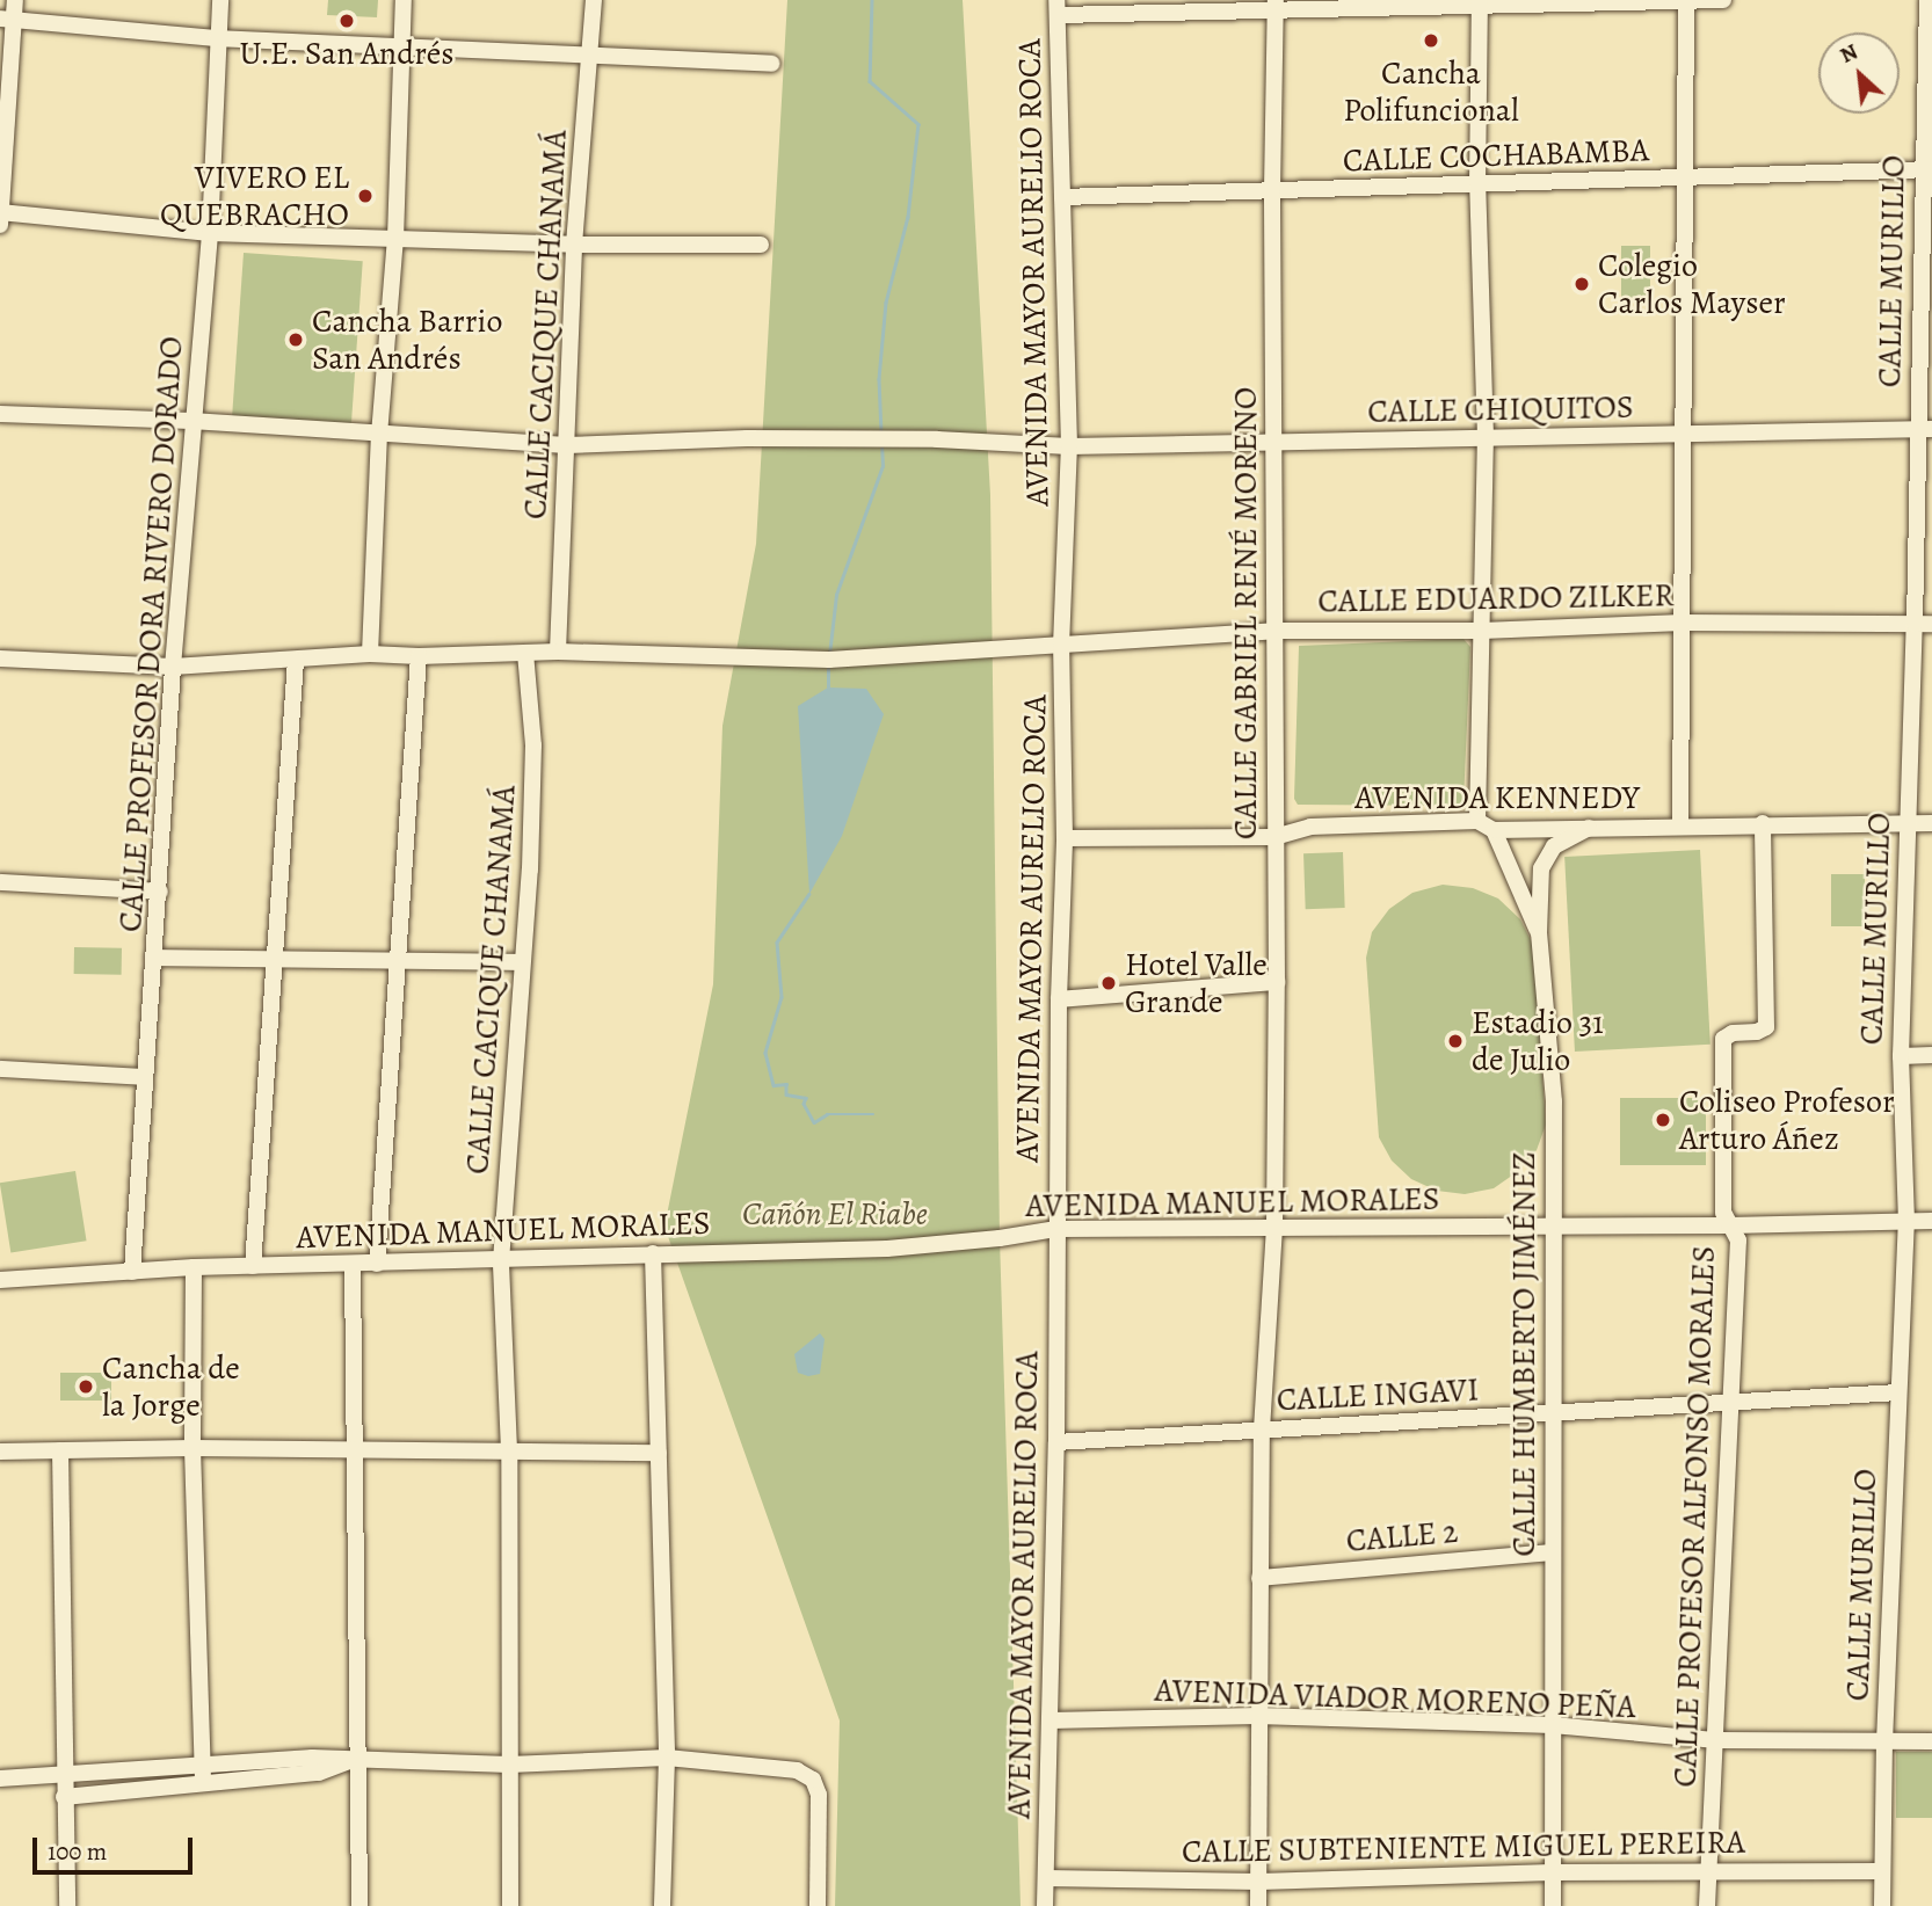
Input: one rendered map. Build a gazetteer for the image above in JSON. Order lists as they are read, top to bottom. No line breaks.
{"streets":{"street":["CALLE COCHABAMBA","CALLE MURILLO","AVENIDA MAYOR AURELIO ROCA","CALLE CACIQUE CHANAMÁ","CALLE CHIQUITOS","CALLE EDUARDO ZILKER","CALLE GABRIEL RENÉ MORENO","CALLE PROFESOR DORA RIVERO DORADO","AVENIDA KENNEDY","AVENIDA MANUEL MORALES","CALLE HUMBERTO JIMÉNEZ","CALLE INGAVI","CALLE PROFESOR ALFONSO MORALES","CALLE 2","AVENIDA VIADOR MORENO PEÑA","CALLE SUBTENIENTE MIGUEL PEREIRA"]},"crossings":[["CALLE COCHABAMBA","CALLE MURILLO"],["CALLE COCHABAMBA","AVENIDA MAYOR AURELIO ROCA"],["CALLE COCHABAMBA","CALLE GABRIEL RENÉ MORENO"],["CALLE MURILLO","CALLE CHIQUITOS"],["CALLE MURILLO","CALLE EDUARDO ZILKER"],["CALLE MURILLO","AVENIDA KENNEDY"],["CALLE MURILLO","AVENIDA MANUEL MORALES"],["CALLE MURILLO","CALLE INGAVI"],["CALLE MURILLO","AVENIDA VIADOR MORENO PEÑA"],["CALLE MURILLO","CALLE SUBTENIENTE MIGUEL PEREIRA"],["AVENIDA MAYOR AURELIO ROCA","CALLE CHIQUITOS"],["AVENIDA MAYOR AURELIO ROCA","CALLE EDUARDO ZILKER"],["AVENIDA MAYOR AURELIO ROCA","AVENIDA KENNEDY"],["AVENIDA MAYOR AURELIO ROCA","AVENIDA MANUEL MORALES"],["AVENIDA MAYOR AURELIO ROCA","CALLE INGAVI"],["AVENIDA MAYOR AURELIO ROCA","AVENIDA VIADOR MORENO PEÑA"],["AVENIDA MAYOR AURELIO ROCA","CALLE SUBTENIENTE MIGUEL PEREIRA"],["CALLE CACIQUE CHANAMÁ","CALLE CHIQUITOS"],["CALLE CACIQUE CHANAMÁ","CALLE EDUARDO ZILKER"],["CALLE CACIQUE CHANAMÁ","AVENIDA MANUEL MORALES"],["CALLE CHIQUITOS","CALLE GABRIEL RENÉ MORENO"],["CALLE CHIQUITOS","CALLE PROFESOR DORA RIVERO DORADO"],["CALLE EDUARDO ZILKER","CALLE GABRIEL RENÉ MORENO"],["CALLE EDUARDO ZILKER","CALLE PROFESOR DORA RIVERO DORADO"],["CALLE GABRIEL RENÉ MORENO","AVENIDA KENNEDY"],["CALLE GABRIEL RENÉ MORENO","AVENIDA MANUEL MORALES"],["CALLE GABRIEL RENÉ MORENO","CALLE INGAVI"],["CALLE GABRIEL RENÉ MORENO","CALLE 2"],["CALLE GABRIEL RENÉ MORENO","AVENIDA VIADOR MORENO PEÑA"],["CALLE GABRIEL RENÉ MORENO","CALLE SUBTENIENTE MIGUEL PEREIRA"],["CALLE PROFESOR DORA RIVERO DORADO","AVENIDA MANUEL MORALES"],["AVENIDA KENNEDY","CALLE HUMBERTO JIMÉNEZ"],["AVENIDA KENNEDY","CALLE PROFESOR ALFONSO MORALES"],["AVENIDA MANUEL MORALES","CALLE HUMBERTO JIMÉNEZ"],["AVENIDA MANUEL MORALES","CALLE PROFESOR ALFONSO MORALES"],["CALLE HUMBERTO JIMÉNEZ","CALLE INGAVI"],["CALLE HUMBERTO JIMÉNEZ","CALLE 2"],["CALLE HUMBERTO JIMÉNEZ","AVENIDA VIADOR MORENO PEÑA"],["CALLE HUMBERTO JIMÉNEZ","CALLE SUBTENIENTE MIGUEL PEREIRA"],["CALLE INGAVI","CALLE PROFESOR ALFONSO MORALES"],["CALLE PROFESOR ALFONSO MORALES","AVENIDA VIADOR MORENO PEÑA"],["CALLE PROFESOR ALFONSO MORALES","CALLE SUBTENIENTE MIGUEL PEREIRA"]],"parks":["Cañón El Riabe"],"places":["U.E. San Andrés","Cancha Polifuncional","VIVERO EL QUEBRACHO","Colegio Carlos Mayser","Cancha Barrio San Andrés","Hotel Valle Grande","Estadio 31 de Julio","Coliseo Profesor Arturo Áñez","Cancha de la Jorge"],"scale_bar":"100 m","north":"top left"}
